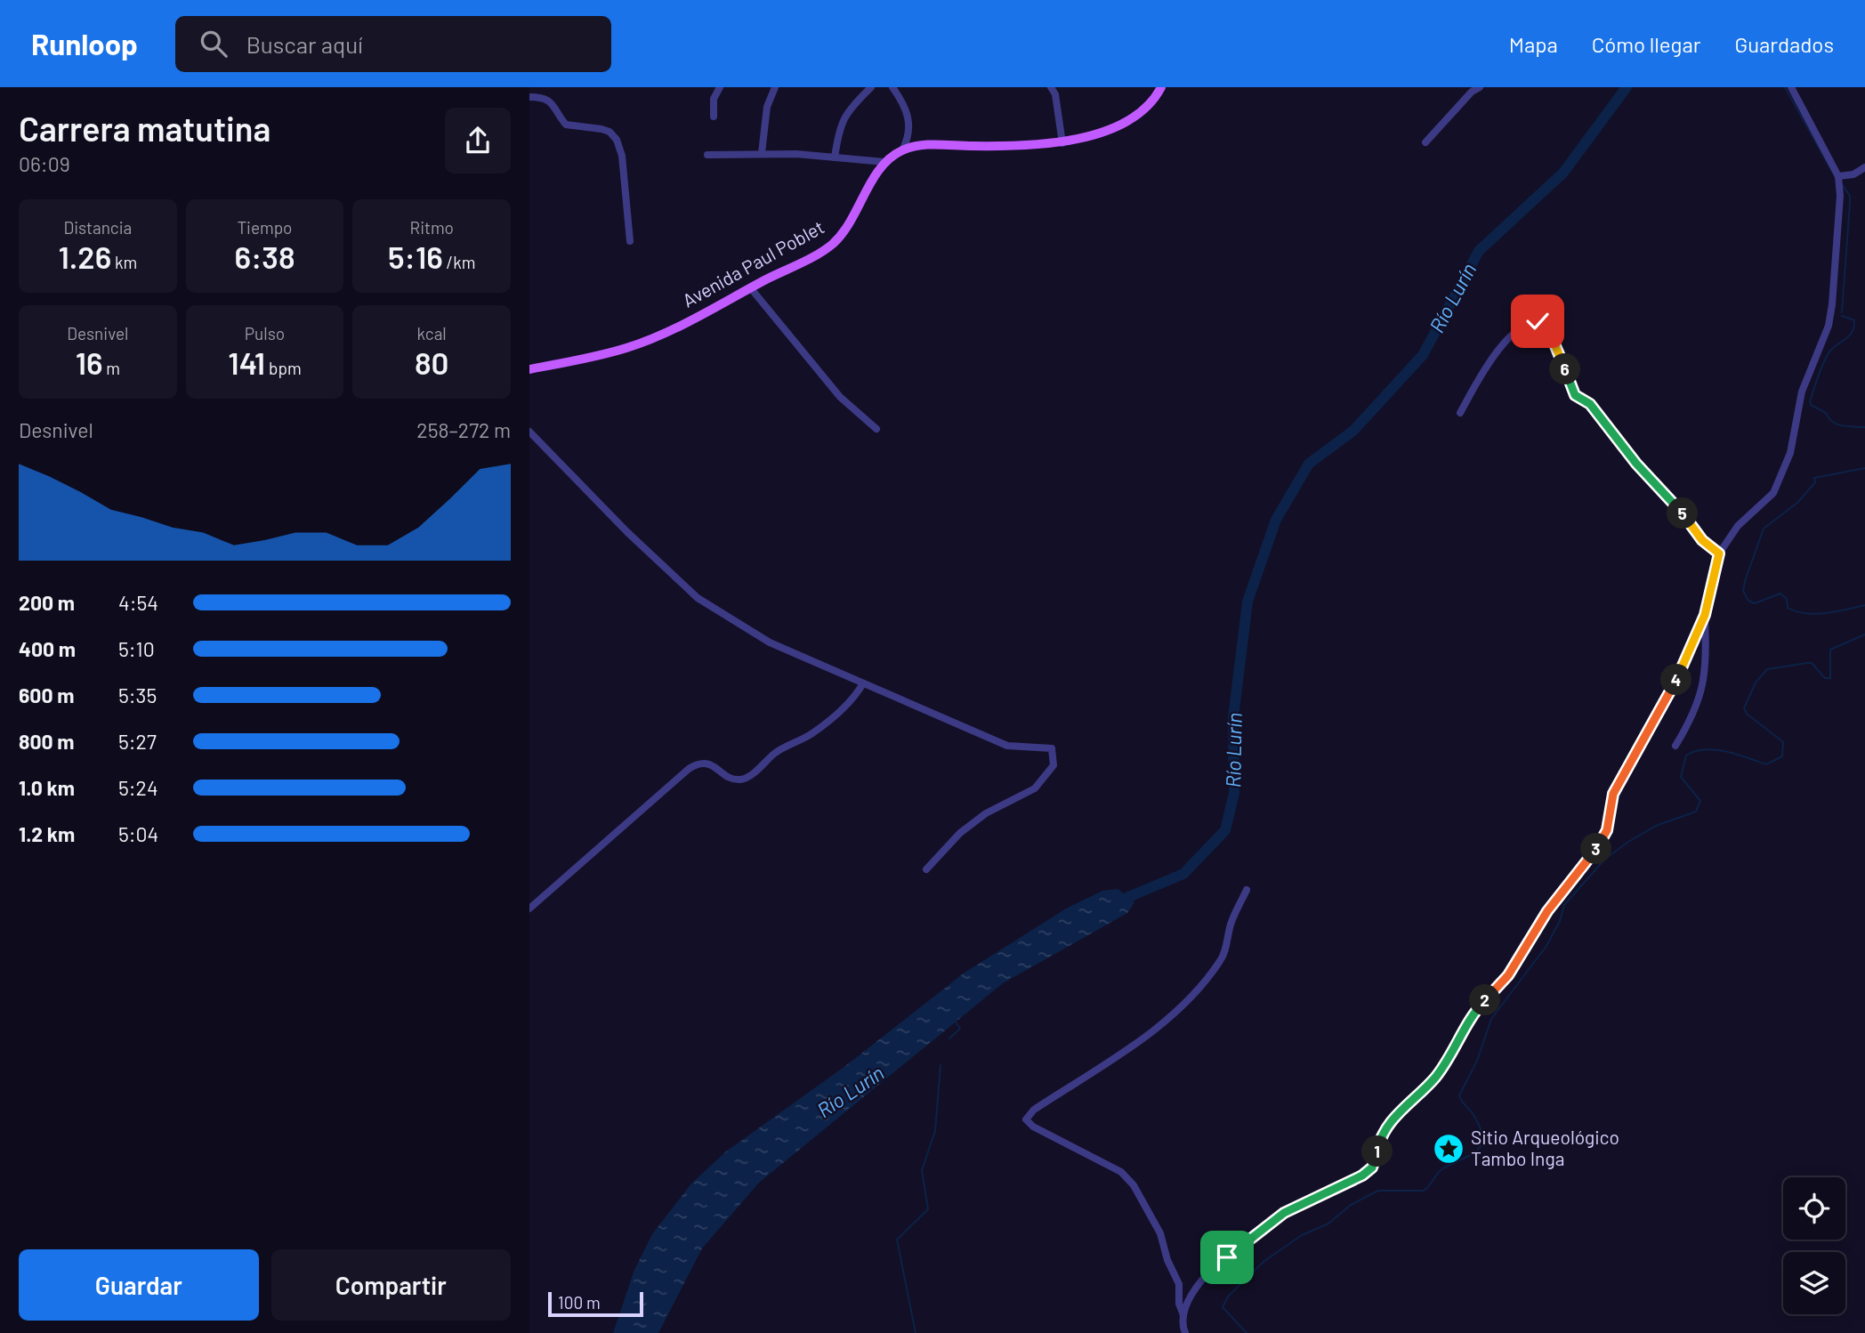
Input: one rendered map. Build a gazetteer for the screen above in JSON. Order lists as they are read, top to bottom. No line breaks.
{"streets":{"main road":["Avenida Paul Poblet"]},"water":["Río Lurín"],"places":{"place":["Sitio Arqueológico Tambo Inga"]},"scale_bar":"100 m","page":{"header":"Runloop","search":"Buscar aquí","nav":["Mapa","Cómo llegar","Guardados"],"heading":["Carrera matutina","06:09"],"stats":[["Distancia","1.26 km"],["Tiempo","6:38"],["Ritmo","5:16 /km"],["Desnivel","16 m"],["Pulso","141 bpm"],["kcal","80"]],"pins":["6","5","4","3","2","1"],"chart":["Desnivel","258–272 m"],"list":[{"name":"200 m","note":"4:54"},{"name":"400 m","note":"5:10"},{"name":"600 m","note":"5:35"},{"name":"800 m","note":"5:27"},{"name":"1.0 km","note":"5:24"},{"name":"1.2 km","note":"5:04"}],"buttons":["Guardar","Compartir"],"scale":"100 m"}}
